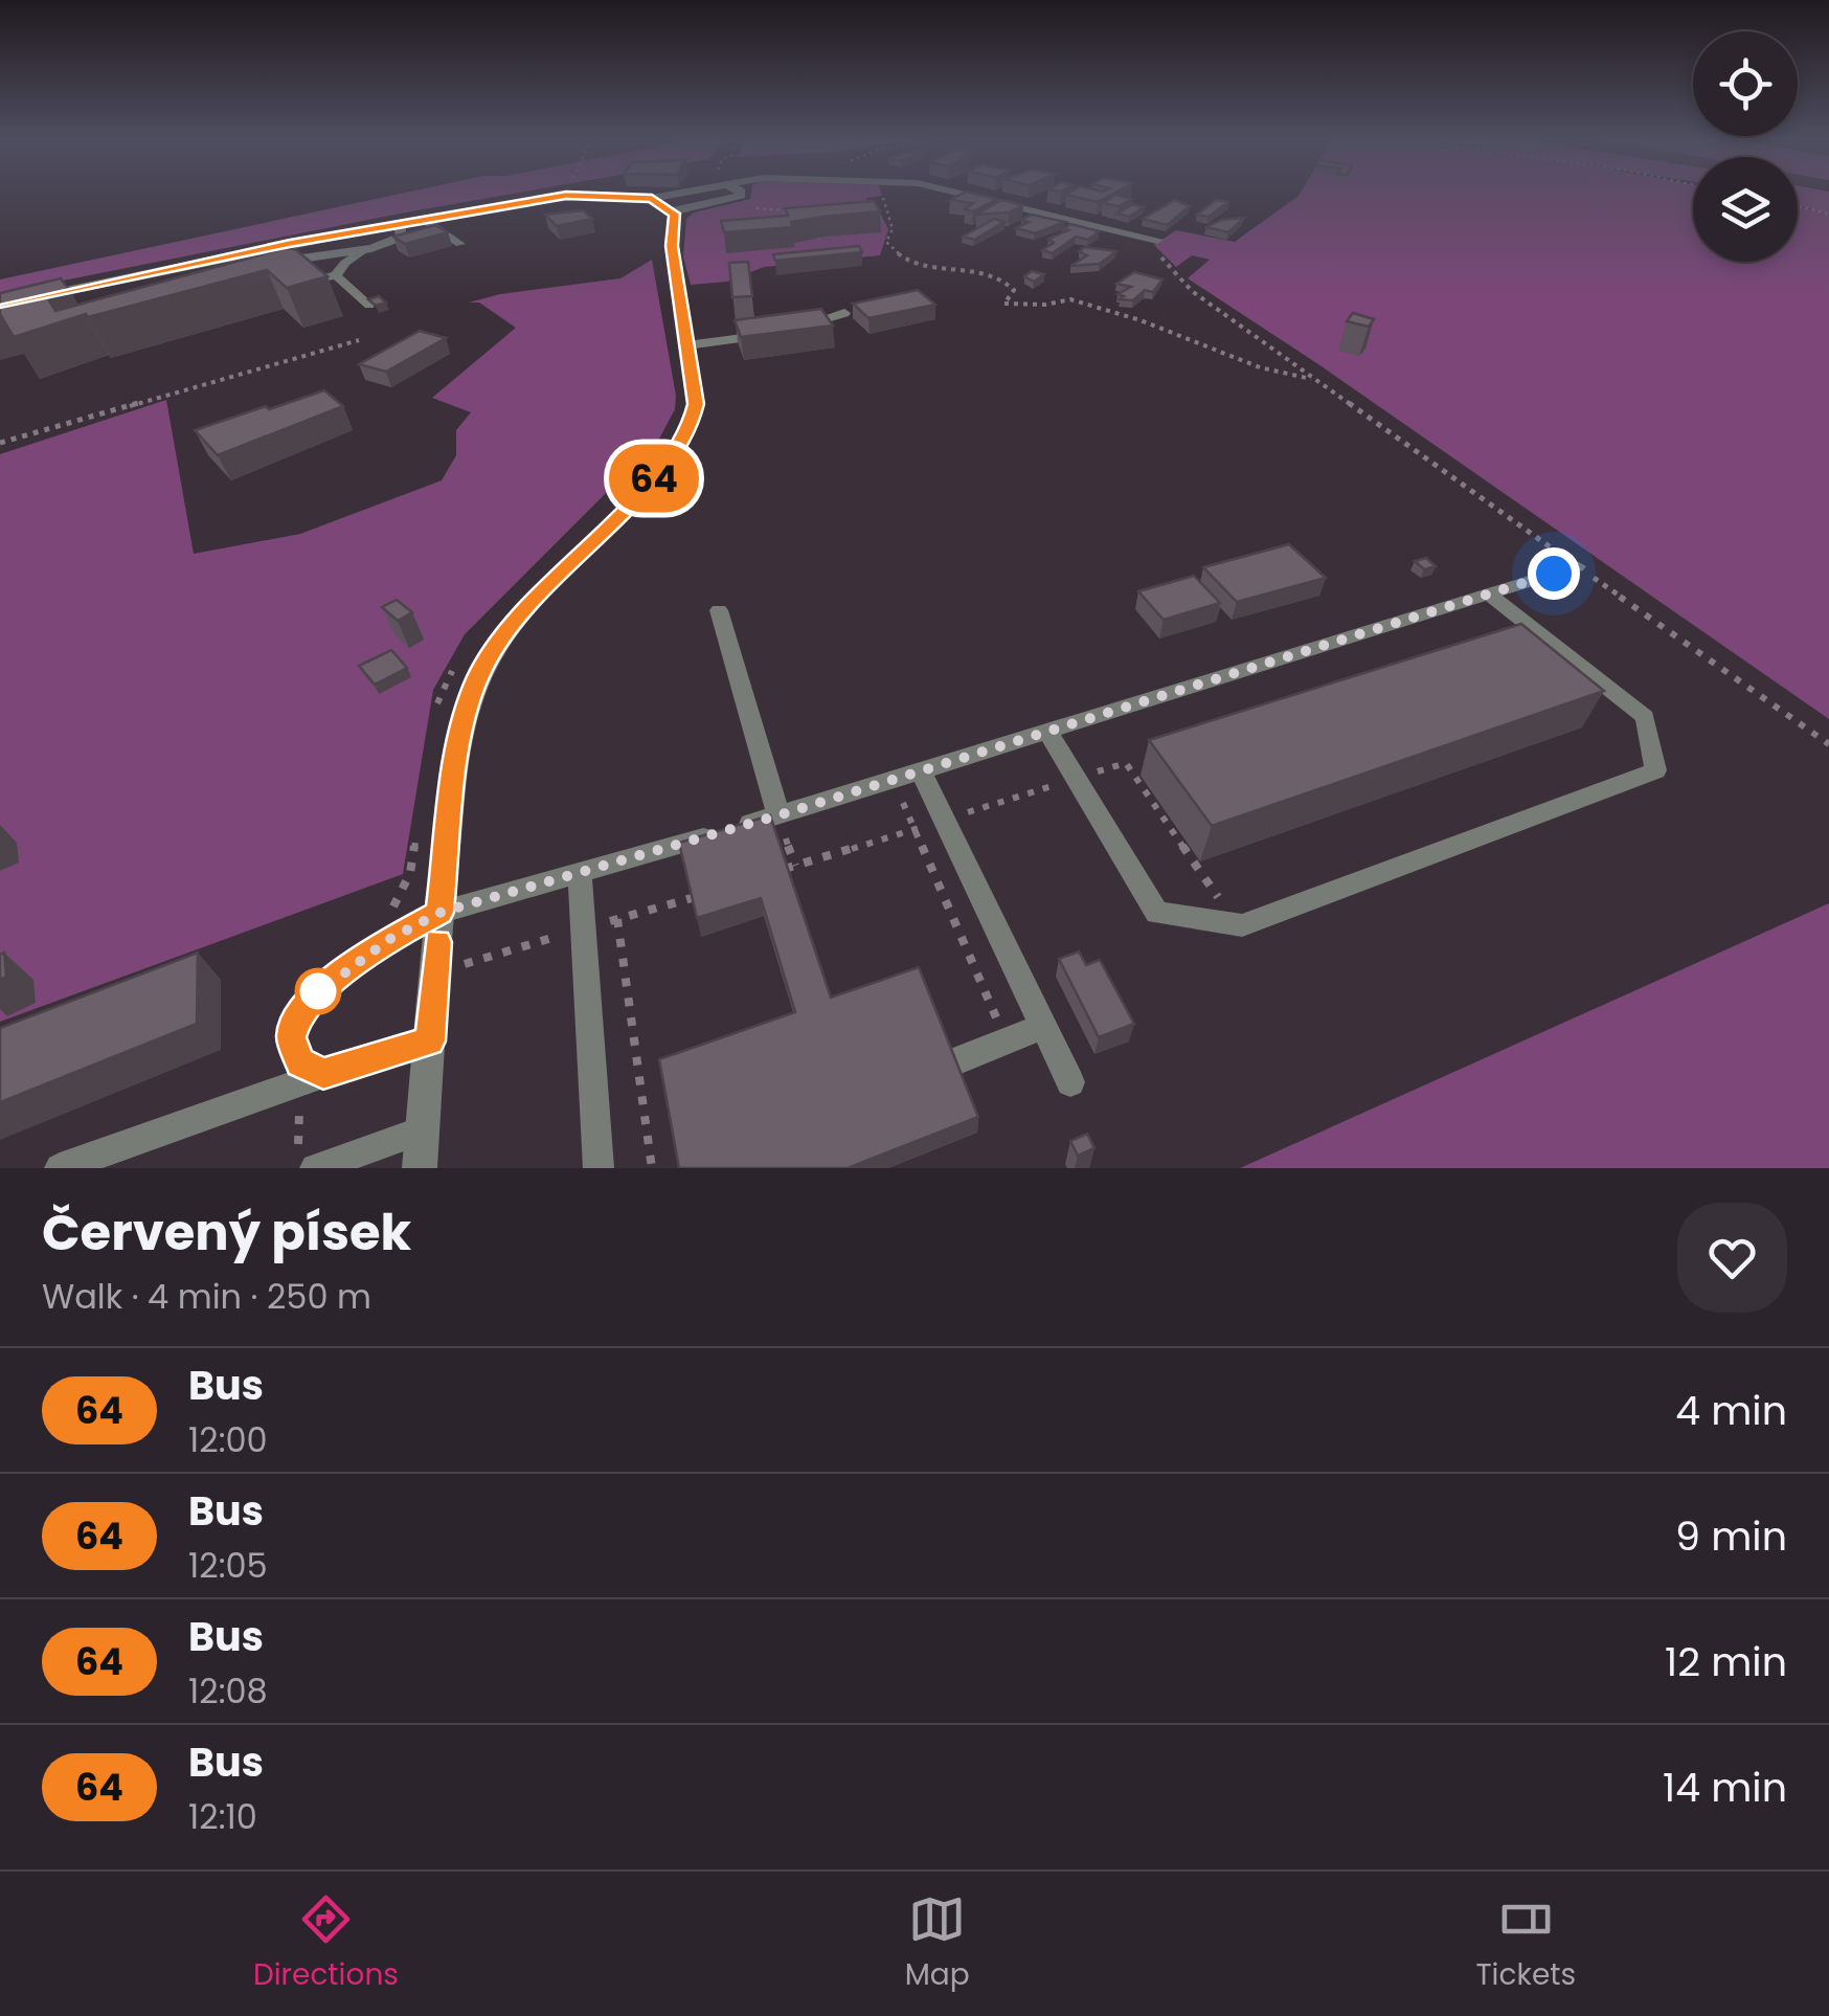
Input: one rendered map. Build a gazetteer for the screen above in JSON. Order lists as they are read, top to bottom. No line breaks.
{"lines":["bus line 64"],"page":{"on_map":"64","heading":["Červený písek","Walk · 4 min · 250 m"],"list":[{"mark":"64","name":"Bus","note":"12:00","value":"4 min"},{"mark":"64","name":"Bus","note":"12:05","value":"9 min"},{"mark":"64","name":"Bus","note":"12:08","value":"12 min"},{"mark":"64","name":"Bus","note":"12:10","value":"14 min"}],"tabs":["Directions","Map","Tickets"]}}
